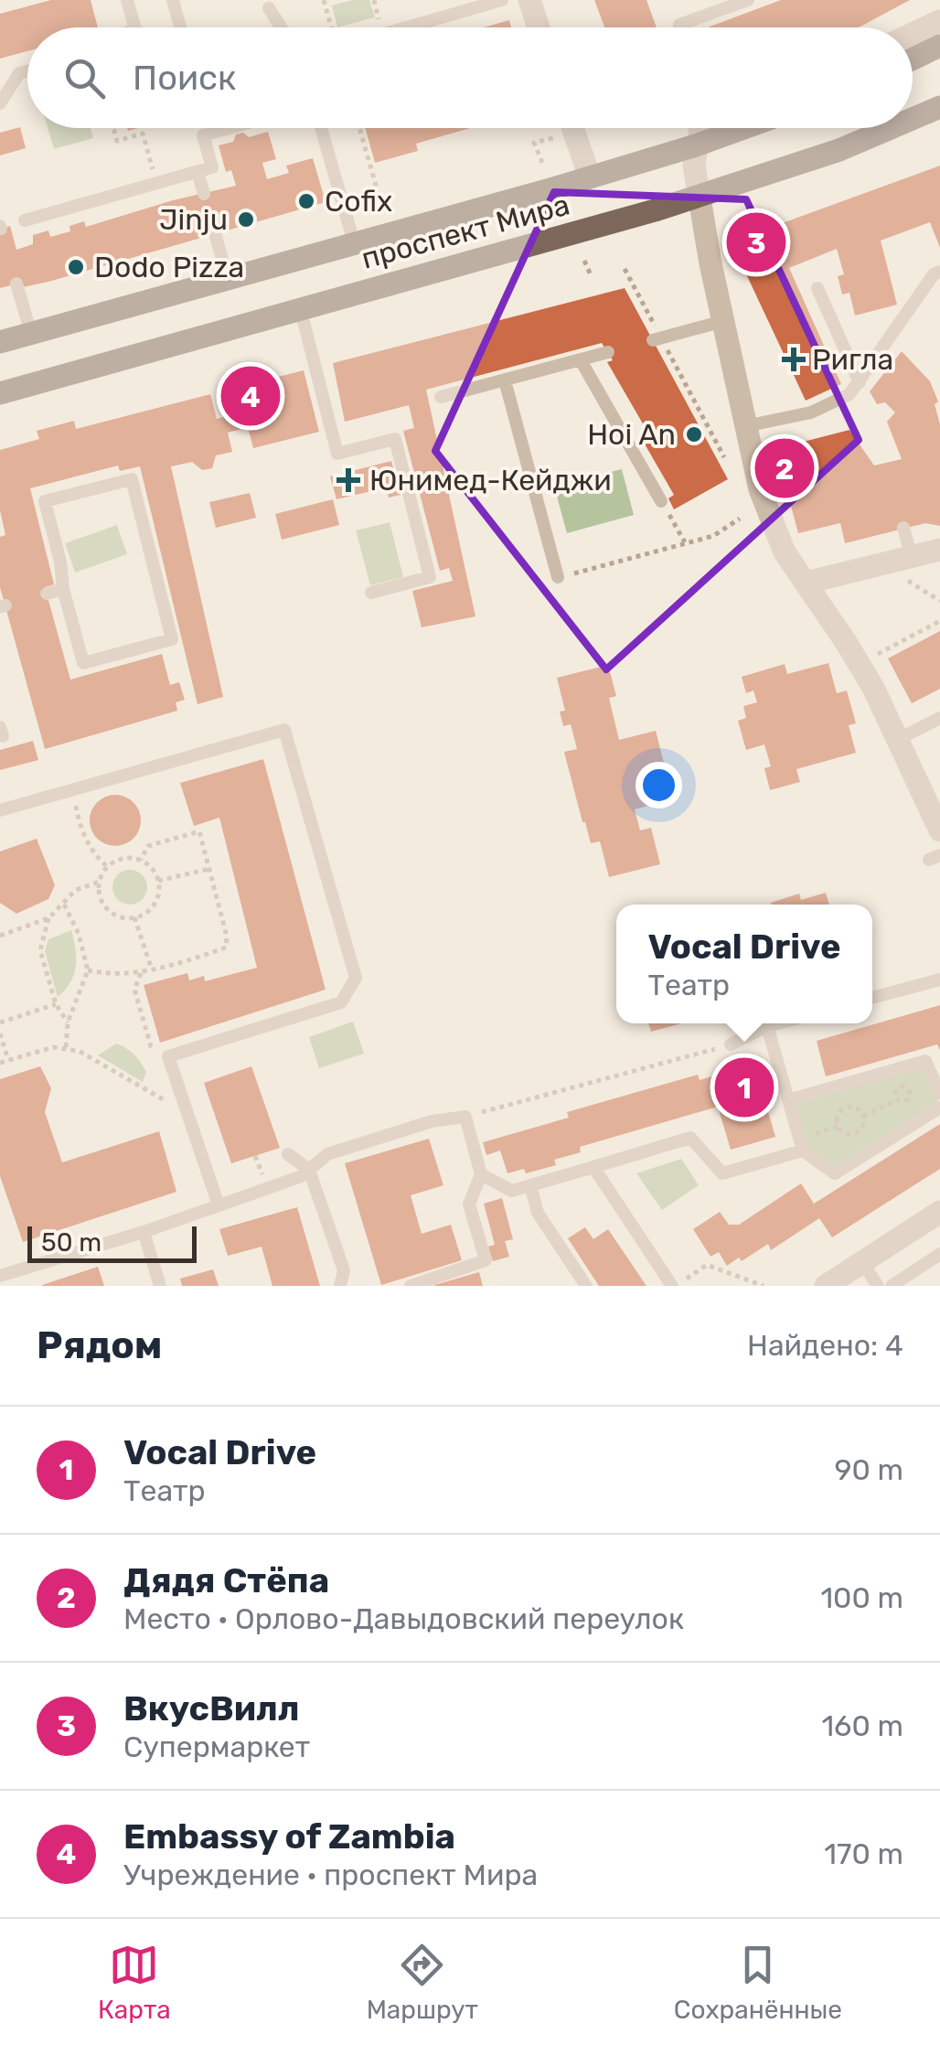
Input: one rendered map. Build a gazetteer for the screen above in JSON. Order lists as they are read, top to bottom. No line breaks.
{"streets":{"main road":["проспект Мира"]},"places":{"other":["Cofix","Jinju","Dodo Pizza","Hoi An"],"health":["Ригла","Юнимед-Кейджи"]},"scale_bar":"50 m","page":{"search":"Поиск","pins":["3","4","2","1"],"popup":["Vocal Drive","Театр"],"scale":"50 m","heading":["Рядом","Найдено: 4"],"list":[{"mark":"1","name":"Vocal Drive","note":"Театр","value":"90 m"},{"mark":"2","name":"Дядя Стёпа","note":"Место · Орлово-Давыдовский переулок","value":"100 m"},{"mark":"3","name":"ВкусВилл","note":"Супермаркет","value":"160 m"},{"mark":"4","name":"Embassy of Zambia","note":"Учреждение · проспект Мира","value":"170 m"}],"nav":["Карта","Маршрут","Сохранённые"]}}
